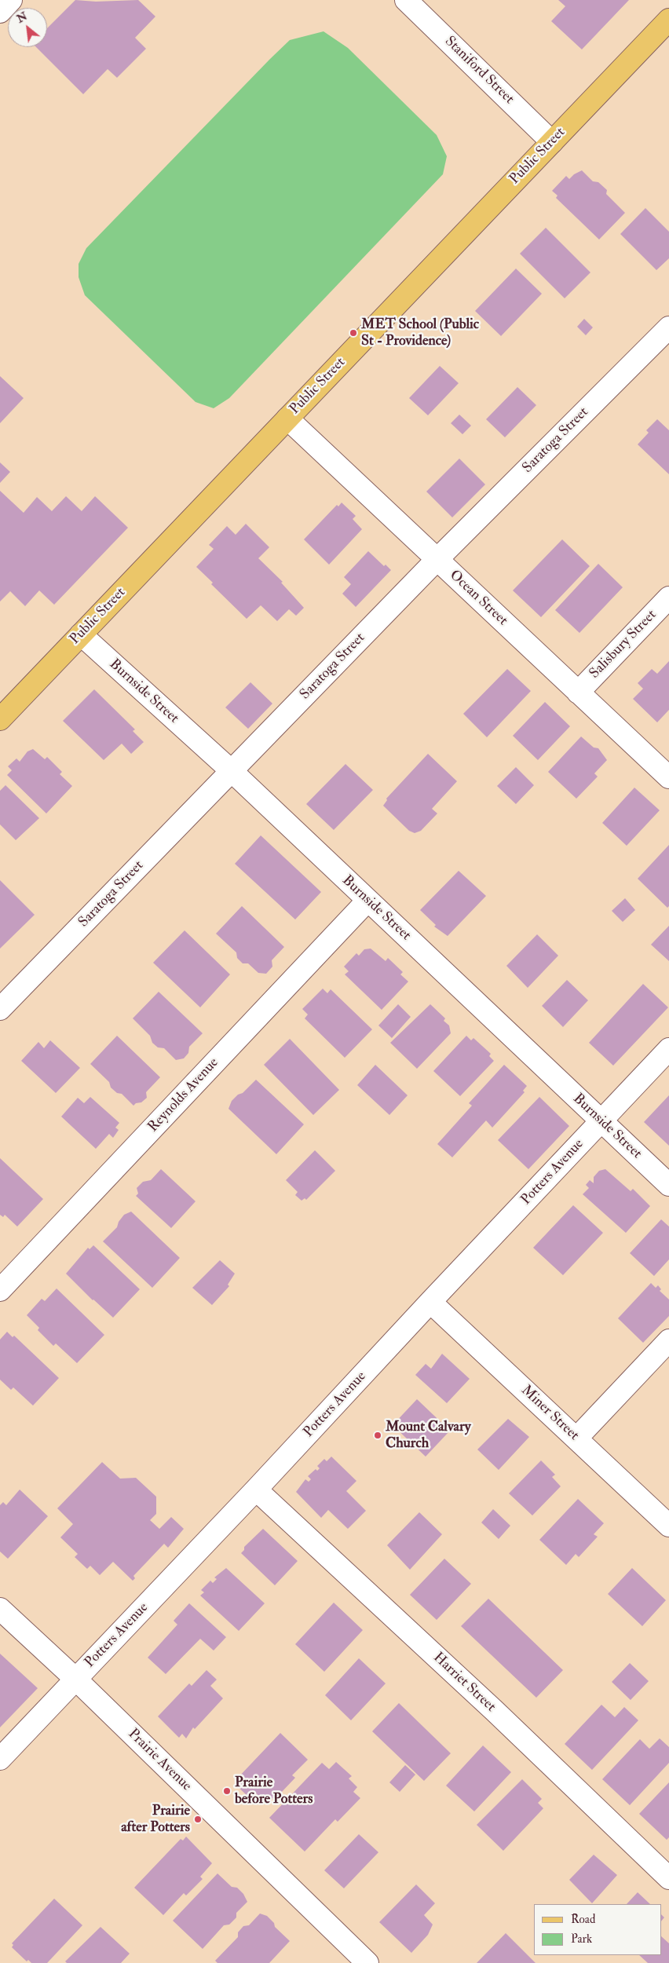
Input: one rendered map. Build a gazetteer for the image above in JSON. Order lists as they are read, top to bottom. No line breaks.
{"streets":{"main road":["Public Street"],"street":["Staniford Street","Saratoga Street","Ocean Street","Salisbury Street","Burnside Street","Reynolds Avenue","Potters Avenue","Miner Street","Harriet Street","Prairie Avenue"]},"crossings":[["Staniford Street","Public Street"],["Public Street","Ocean Street"],["Public Street","Burnside Street"],["Saratoga Street","Ocean Street"],["Saratoga Street","Burnside Street"],["Ocean Street","Salisbury Street"],["Burnside Street","Reynolds Avenue"],["Burnside Street","Potters Avenue"],["Potters Avenue","Miner Street"],["Potters Avenue","Harriet Street"],["Potters Avenue","Prairie Avenue"]],"places":["MET School (Public St - Providence)","Mount Calvary Church","Prairie before Potters","Prairie after Potters"],"legend":["Road","Park"],"north":"top left"}
